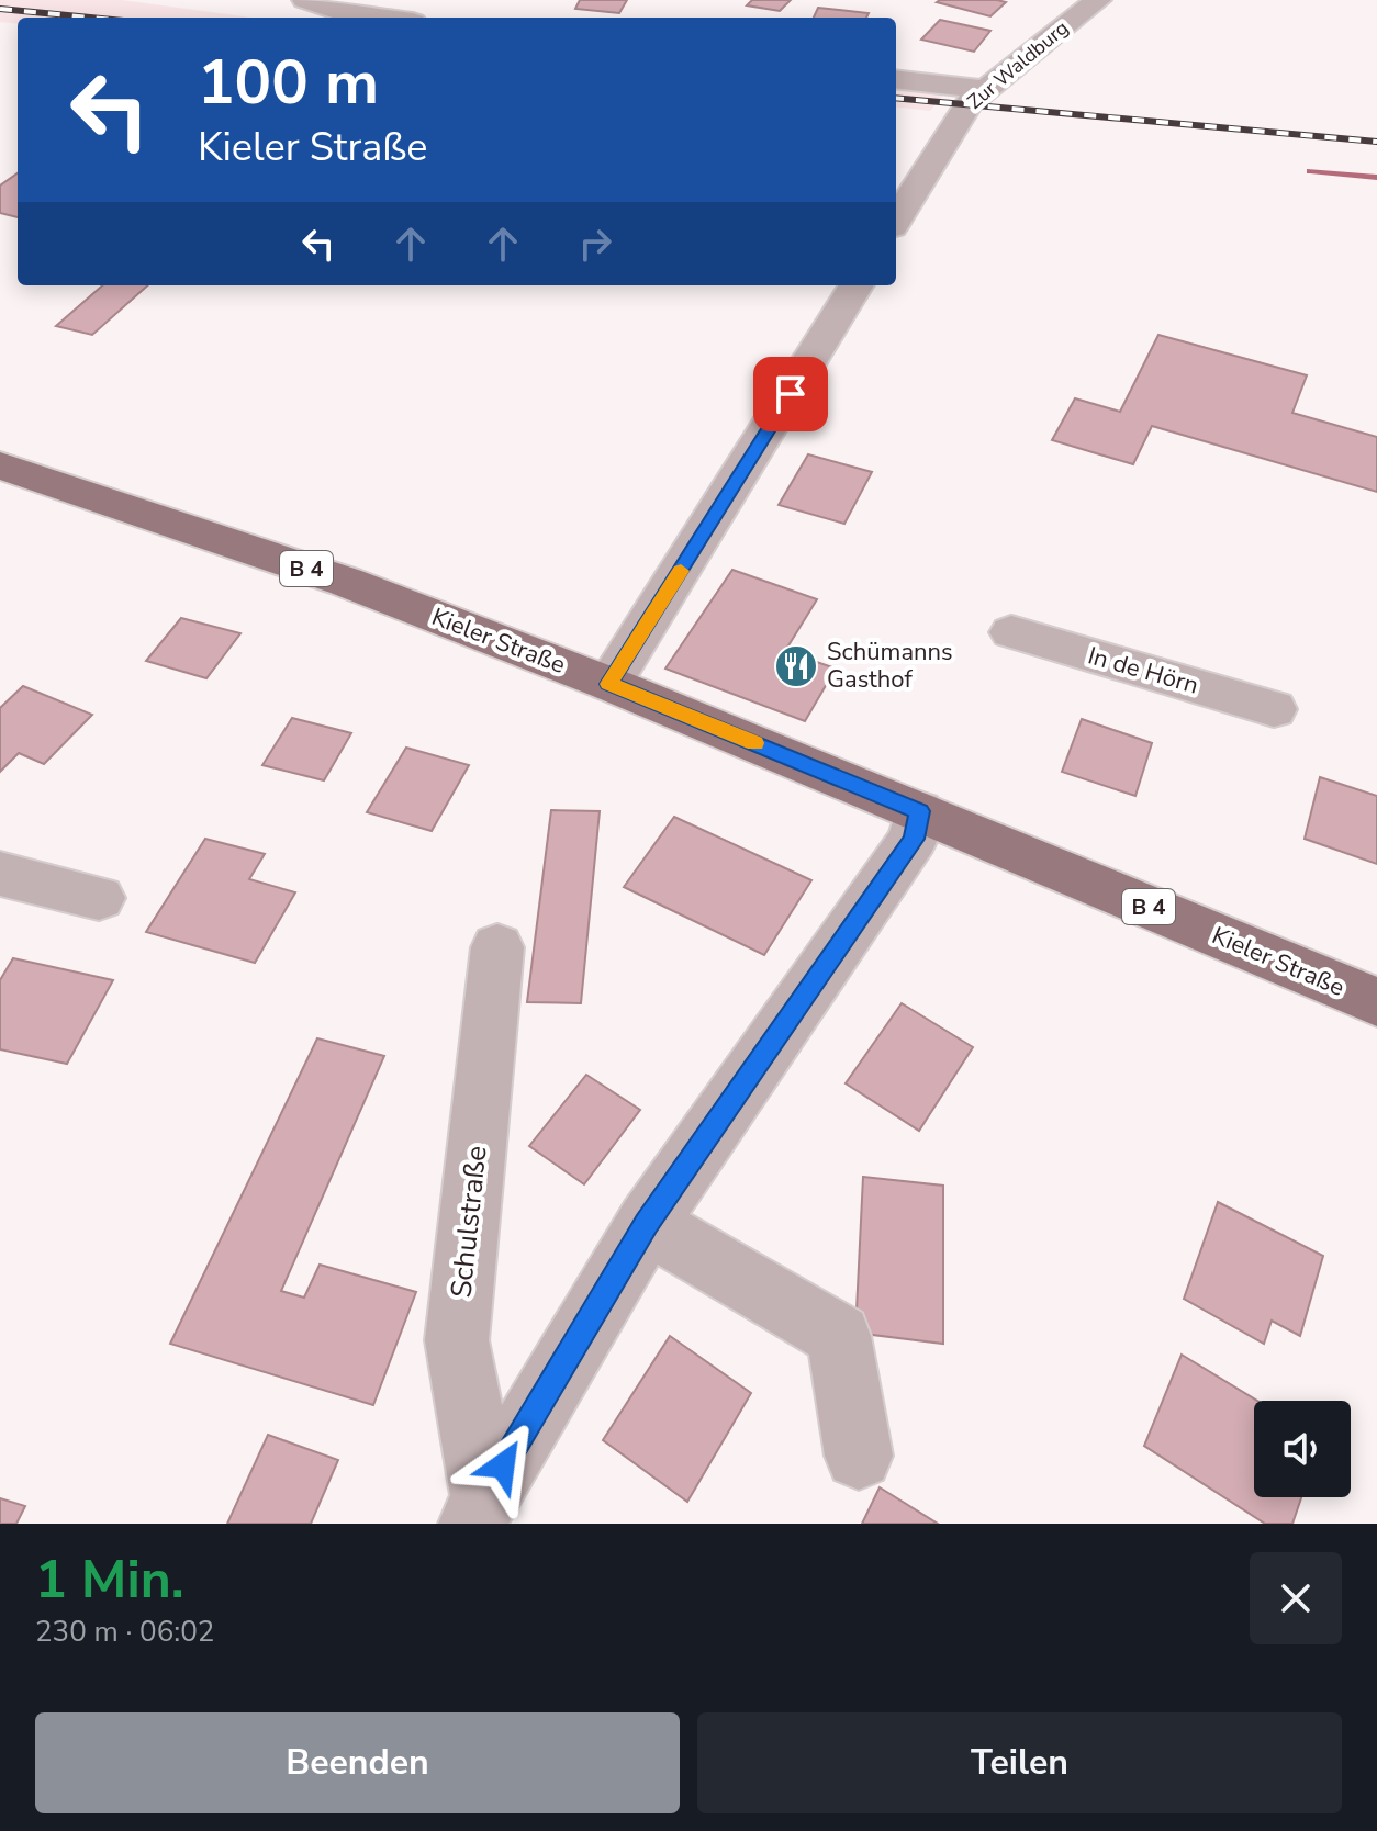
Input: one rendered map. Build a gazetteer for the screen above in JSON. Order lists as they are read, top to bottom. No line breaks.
{"streets":{"main road":["B 4","Kieler Straße"],"street":["Zur Waldburg","In de Hörn","Schulstraße"]},"crossings":[["Kieler Straße","Schulstraße"]],"places":{"restaurant":["Schümanns Gasthof"]},"page":{"turn":["100 m","Kieler Straße"],"heading":["1 Min.","230 m · 06:02"],"buttons":["Beenden","Teilen"]}}
